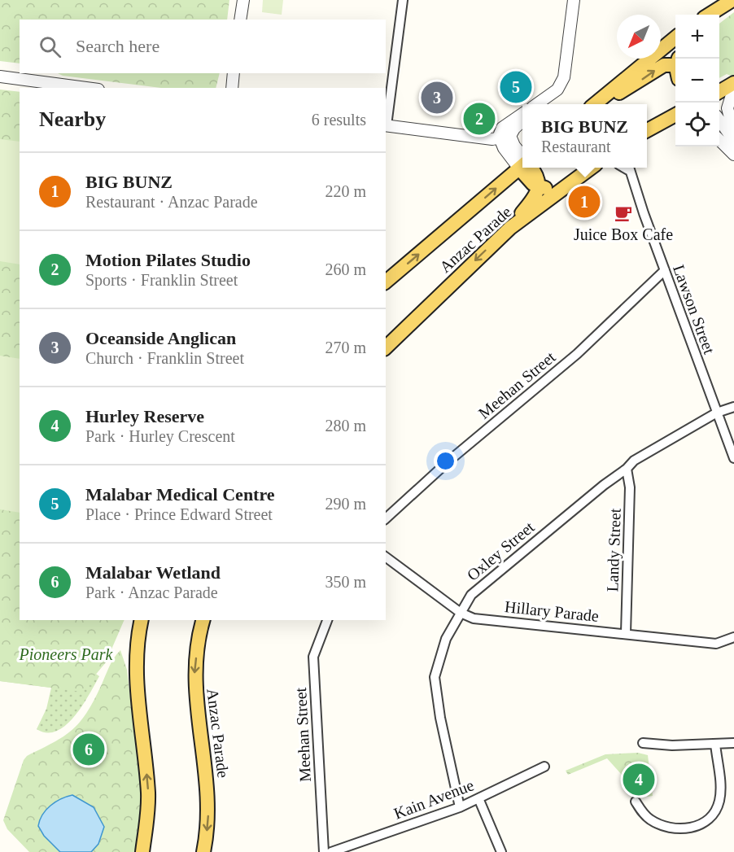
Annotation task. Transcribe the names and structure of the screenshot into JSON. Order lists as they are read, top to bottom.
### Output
{
  "streets": {
    "main road": ["Anzac Parade"],
    "street": [
      "Lawson Street",
      "Meehan Street",
      "Landy Street",
      "Oxley Street",
      "Hillary Parade",
      "Kain Avenue"
    ]
  },
  "crossings": [
    ["Lawson Street", "Meehan Street"],
    ["Lawson Street", "Oxley Street"],
    ["Landy Street", "Oxley Street"],
    ["Landy Street", "Hillary Parade"],
    ["Oxley Street", "Hillary Parade"],
    ["Oxley Street", "Kain Avenue"]
  ],
  "parks": ["Pioneers Park"],
  "places": {
    "cafe": ["Juice Box Cafe"]
  },
  "north": "bottom left",
  "page": {
    "map_buttons": ["+", "−"],
    "search": "Search here",
    "pins": [
      "5",
      "3",
      "2",
      "1",
      "6",
      "4"
    ],
    "heading": ["Nearby", "6 results"],
    "popup": ["BIG BUNZ", "Restaurant"],
    "list": [
      {
        "mark": "1",
        "name": "BIG BUNZ",
        "note": "Restaurant · Anzac Parade",
        "value": "220 m"
      },
      {
        "mark": "2",
        "name": "Motion Pilates Studio",
        "note": "Sports · Franklin Street",
        "value": "260 m"
      },
      {
        "mark": "3",
        "name": "Oceanside Anglican",
        "note": "Church · Franklin Street",
        "value": "270 m"
      },
      {
        "mark": "4",
        "name": "Hurley Reserve",
        "note": "Park · Hurley Crescent",
        "value": "280 m"
      },
      {
        "mark": "5",
        "name": "Malabar Medical Centre",
        "note": "Place · Prince Edward Street",
        "value": "290 m"
      },
      {
        "mark": "6",
        "name": "Malabar Wetland",
        "note": "Park · Anzac Parade",
        "value": "350 m"
      }
    ]
  }
}
